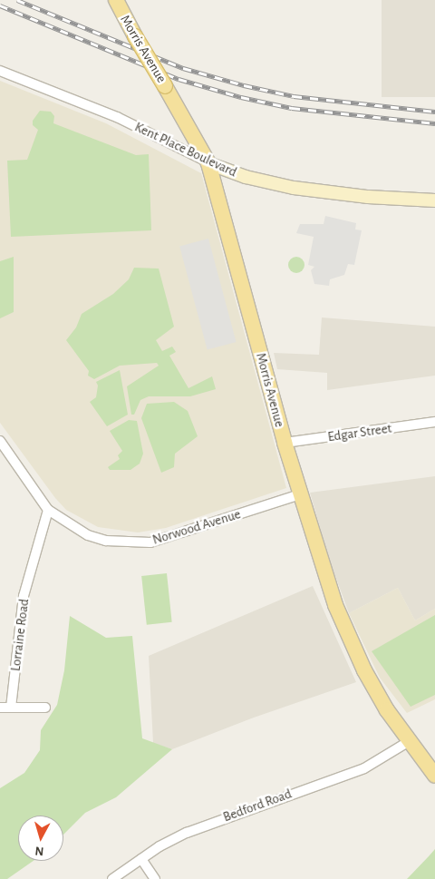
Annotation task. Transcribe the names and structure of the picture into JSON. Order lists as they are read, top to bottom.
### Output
{
  "streets": {
    "main road": ["Morris Avenue"],
    "street": [
      "Kent Place Boulevard",
      "Edgar Street",
      "Norwood Avenue",
      "Lorraine Road",
      "Bedford Road"
    ]
  },
  "crossings": [
    ["Morris Avenue", "Kent Place Boulevard"],
    ["Morris Avenue", "Edgar Street"],
    ["Morris Avenue", "Norwood Avenue"],
    ["Morris Avenue", "Bedford Road"],
    ["Norwood Avenue", "Lorraine Road"]
  ],
  "north": "bottom"
}
